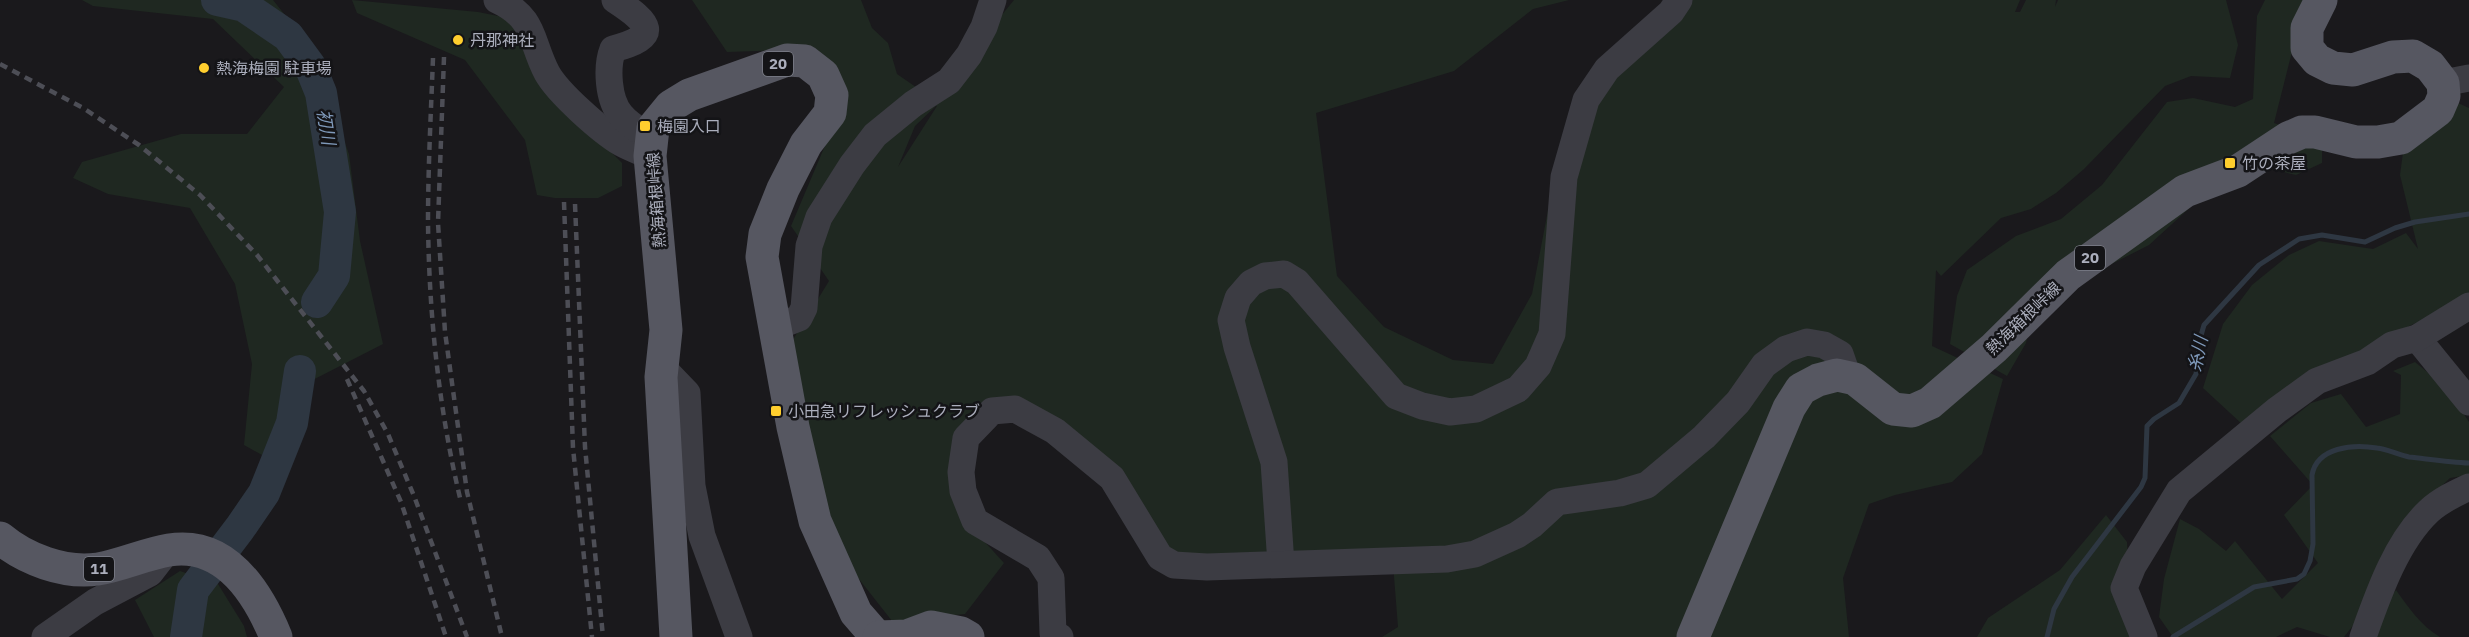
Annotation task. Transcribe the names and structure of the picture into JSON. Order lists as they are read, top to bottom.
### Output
{
  "streets": {
    "main road": ["20", "熱海箱根峠線", "11"]
  },
  "water": ["初川", "糸川"],
  "places": {
    "other": ["丹那神社", "熱海梅園 駐車場"],
    "transit": ["梅園入口", "竹の茶屋", "小田急リフレッシュクラブ"]
  }
}
